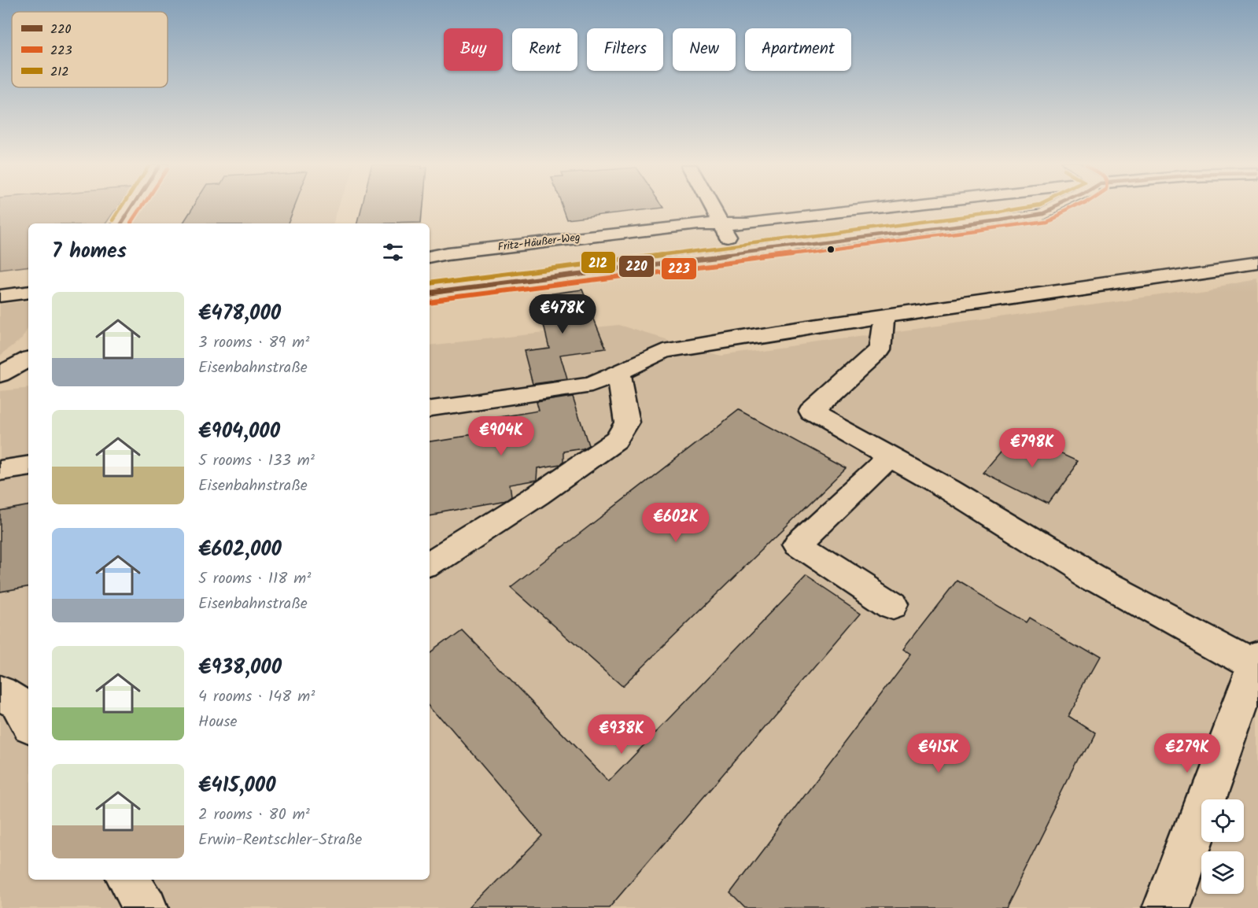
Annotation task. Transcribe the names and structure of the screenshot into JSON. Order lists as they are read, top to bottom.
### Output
{
  "streets": {
    "street": ["Fritz-Häußer-Weg"]
  },
  "lines": ["transit line 220", "transit line 223", "transit line 212"],
  "legend": ["220", "223", "212"],
  "page": {
    "chip": [
      "Buy",
      "Rent",
      "Filters",
      "New",
      "Apartment"
    ],
    "heading": "7 homes",
    "list": [
      {
        "name": "€478,000",
        "note": "3 rooms · 89 m² · Eisenbahnstraße"
      },
      {
        "name": "€904,000",
        "note": "5 rooms · 133 m² · Eisenbahnstraße"
      },
      {
        "name": "€602,000",
        "note": "5 rooms · 118 m² · Eisenbahnstraße"
      },
      {
        "name": "€938,000",
        "note": "4 rooms · 148 m² · House"
      },
      {
        "name": "€415,000",
        "note": "2 rooms · 80 m² · Erwin-Rentschler-Straße"
      }
    ],
    "price": [
      "€478K",
      "€904K",
      "€798K",
      "€602K",
      "€938K",
      "€415K",
      "€279K"
    ]
  }
}
